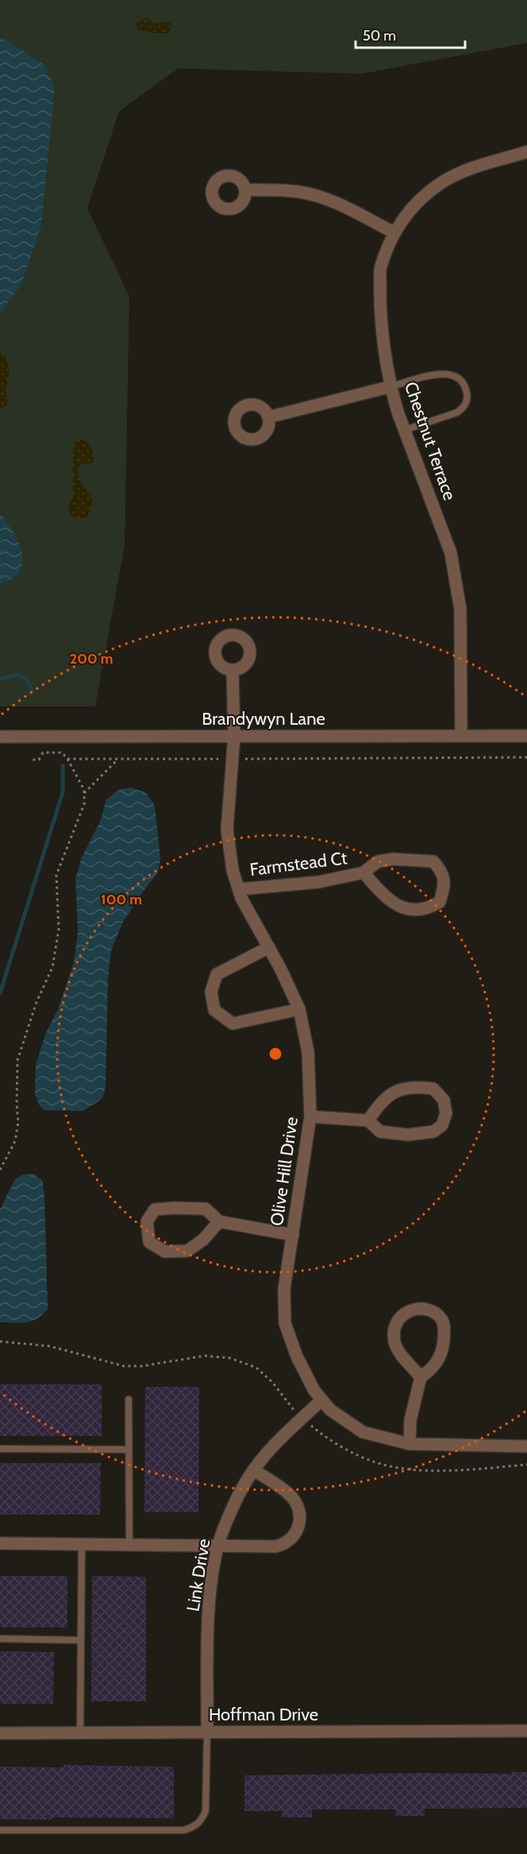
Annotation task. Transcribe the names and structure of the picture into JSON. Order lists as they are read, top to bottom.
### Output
{
  "streets": {
    "street": [
      "Chestnut Terrace",
      "Brandywyn Lane",
      "Farmstead Ct",
      "Olive Hill Drive",
      "Link Drive",
      "Hoffman Drive"
    ]
  },
  "crossings": [
    ["Chestnut Terrace", "Brandywyn Lane"],
    ["Brandywyn Lane", "Olive Hill Drive"],
    ["Farmstead Ct", "Olive Hill Drive"],
    ["Olive Hill Drive", "Link Drive"],
    ["Link Drive", "Hoffman Drive"]
  ],
  "scale_bar": "50 m",
  "rings": ["200 m", "100 m"]
}
